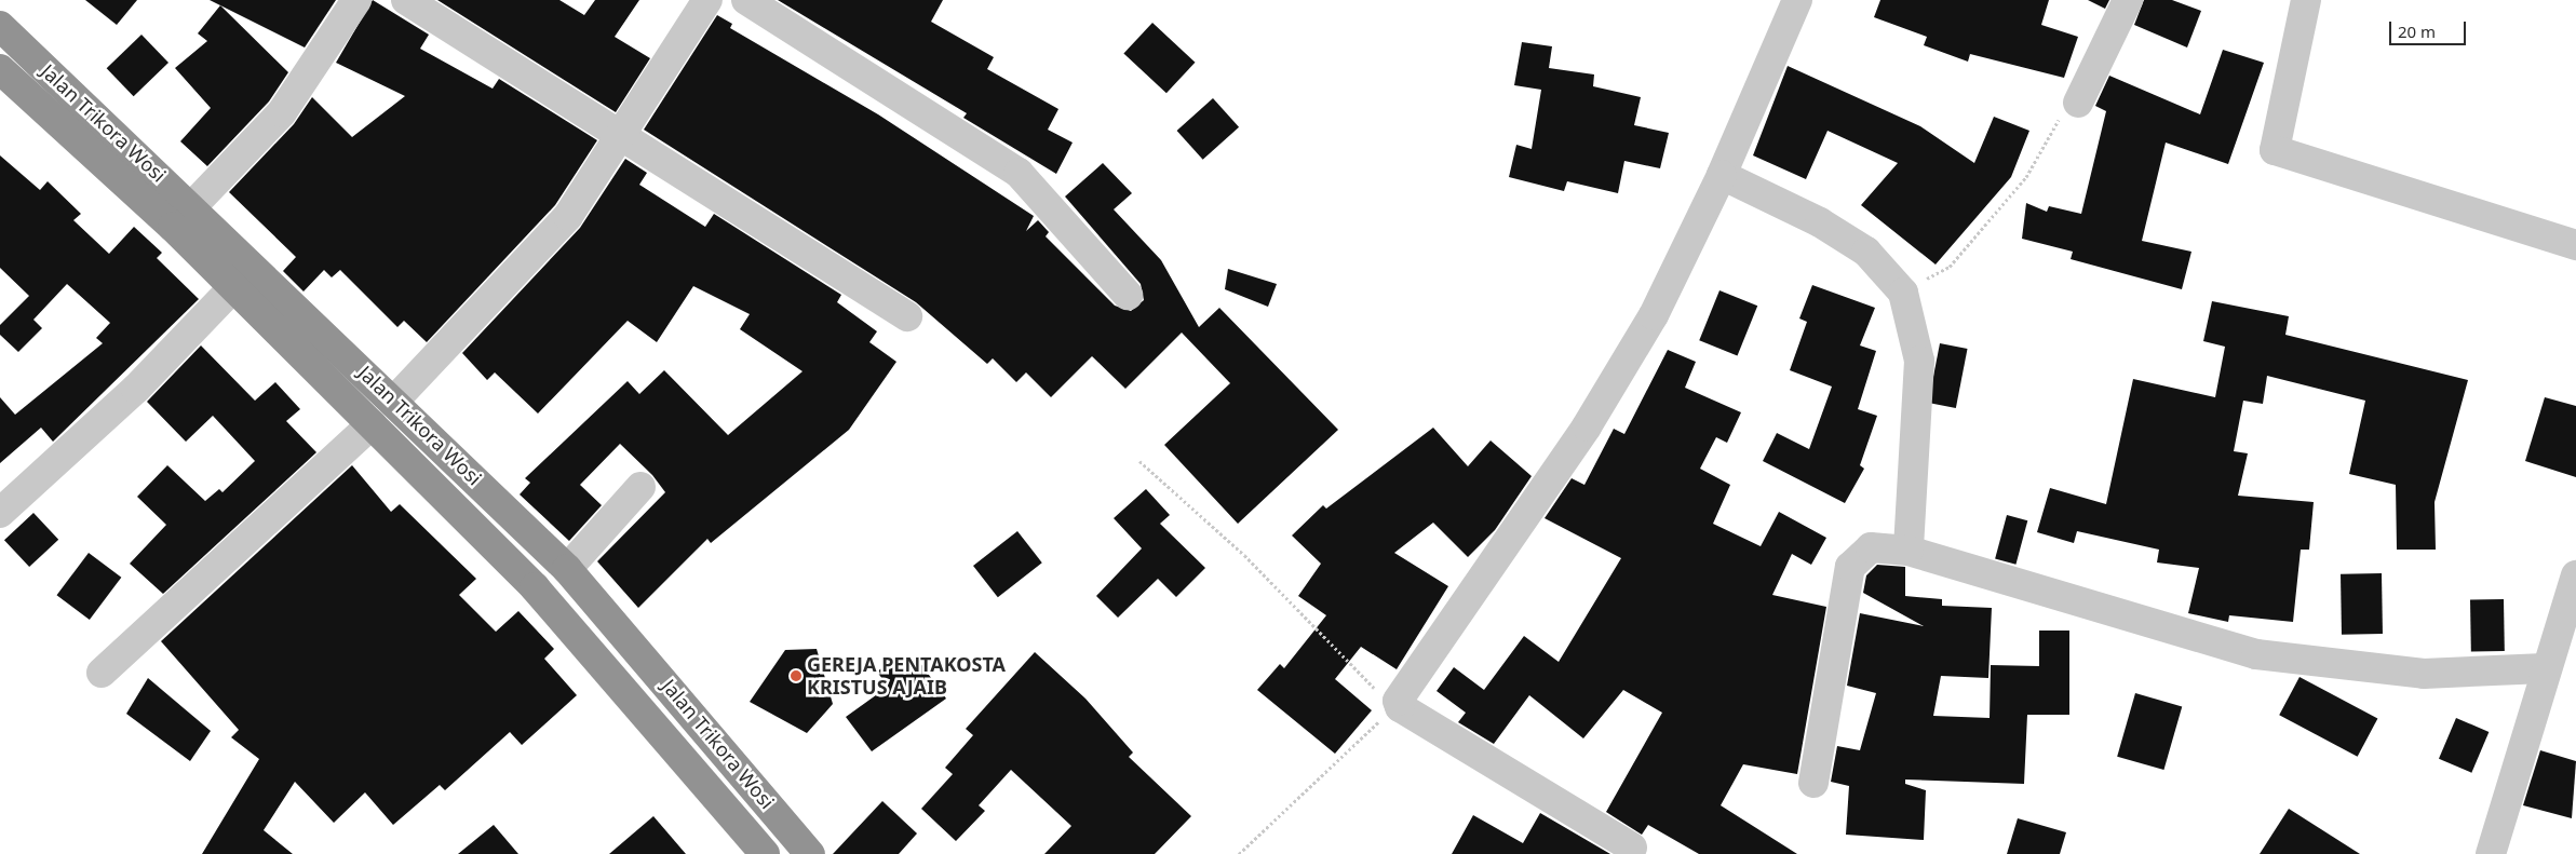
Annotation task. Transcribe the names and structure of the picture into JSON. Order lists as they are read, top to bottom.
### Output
{
  "streets": {
    "highway": ["Jalan Trikora Wosi"]
  },
  "places": ["GEREJA PENTAKOSTA KRISTUS AJAIB"],
  "scale_bar": "20 m"
}
